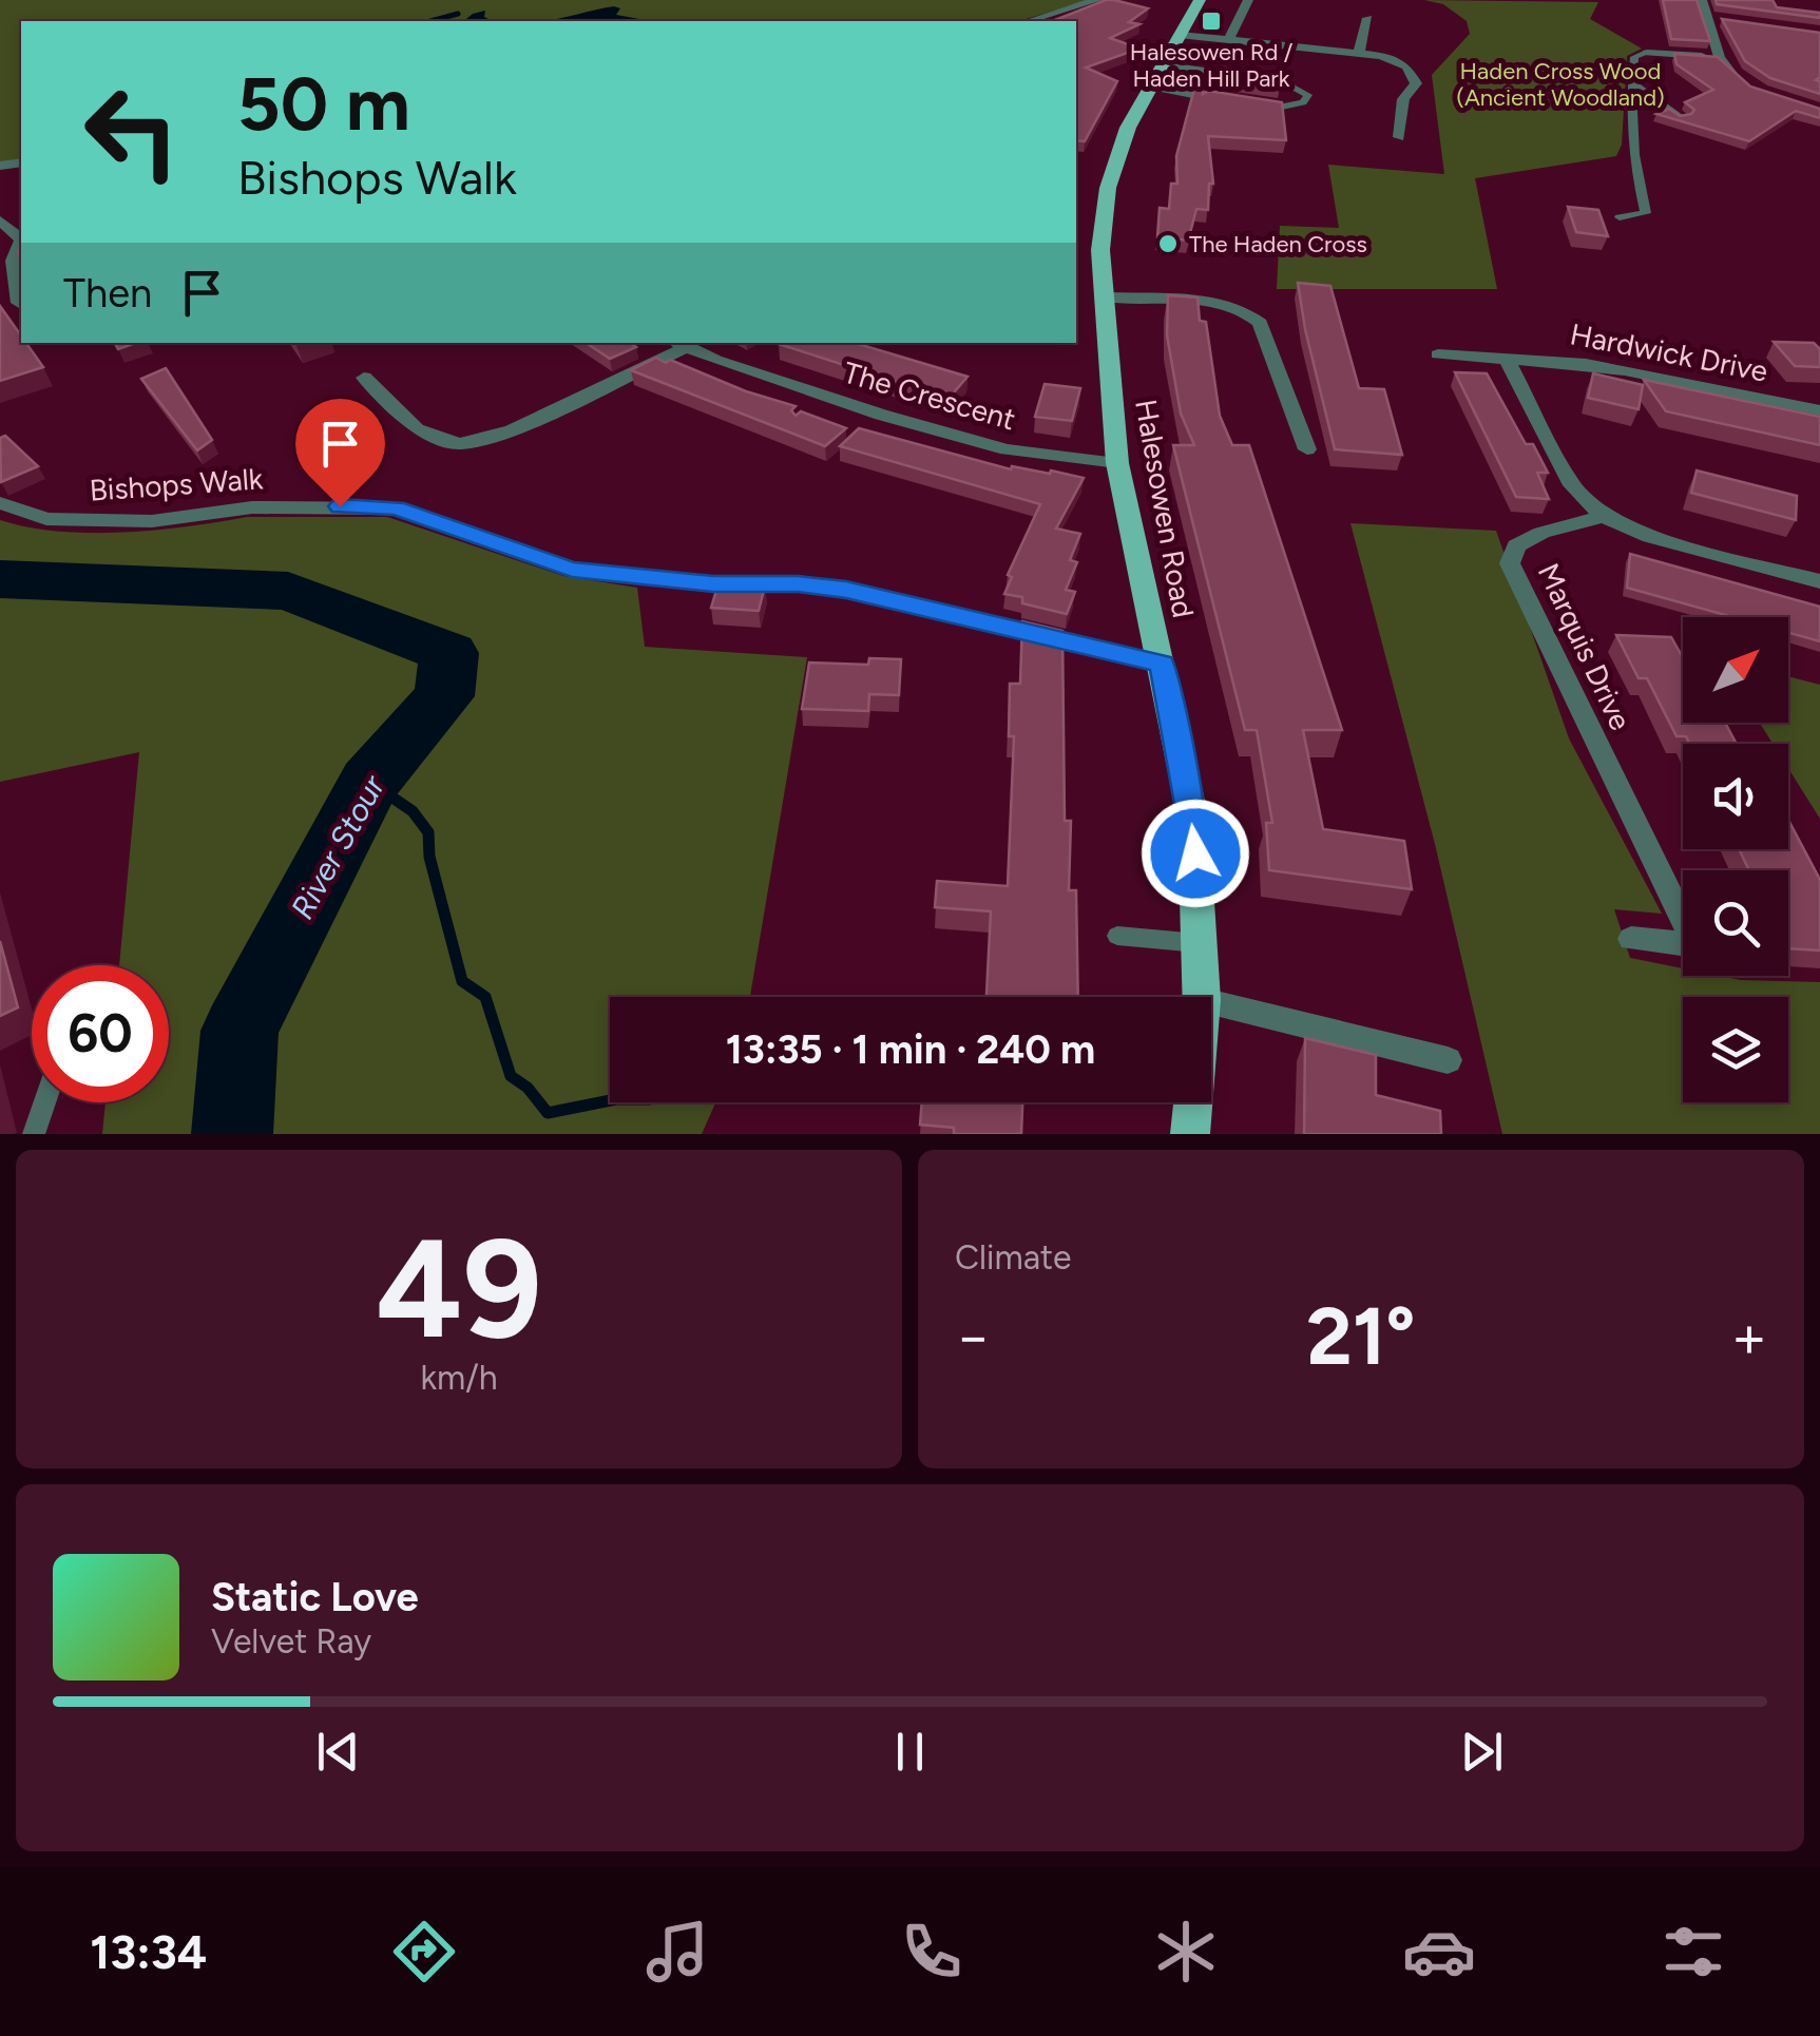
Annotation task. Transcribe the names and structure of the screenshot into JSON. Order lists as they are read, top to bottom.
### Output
{
  "streets": {
    "main road": ["Halesowen Road"],
    "street": [
      "Hardwick Drive",
      "The Crescent",
      "Bishops Walk",
      "Marquis Drive"
    ]
  },
  "crossings": [
    ["The Crescent", "Halesowen Road"],
    ["Bishops Walk", "Halesowen Road"]
  ],
  "water": ["River Stour"],
  "parks": ["Haden Cross Wood (Ancient Woodland)"],
  "places": {
    "transit": ["Halesowen Rd / Haden Hill Park"],
    "other": ["The Haden Cross"]
  },
  "north": "top right",
  "page": {
    "turn": ["50 m", "Bishops Walk"],
    "then": "Then",
    "limit": "60",
    "trip": "13:35 · 1 min · 240 m",
    "tile": [
      ["49", "km/h"],
      "Climate"
    ],
    "heat": ["−", "21°", "+"],
    "song": ["Static Love", "Velvet Ray"],
    "tabs": "13:34"
  }
}
